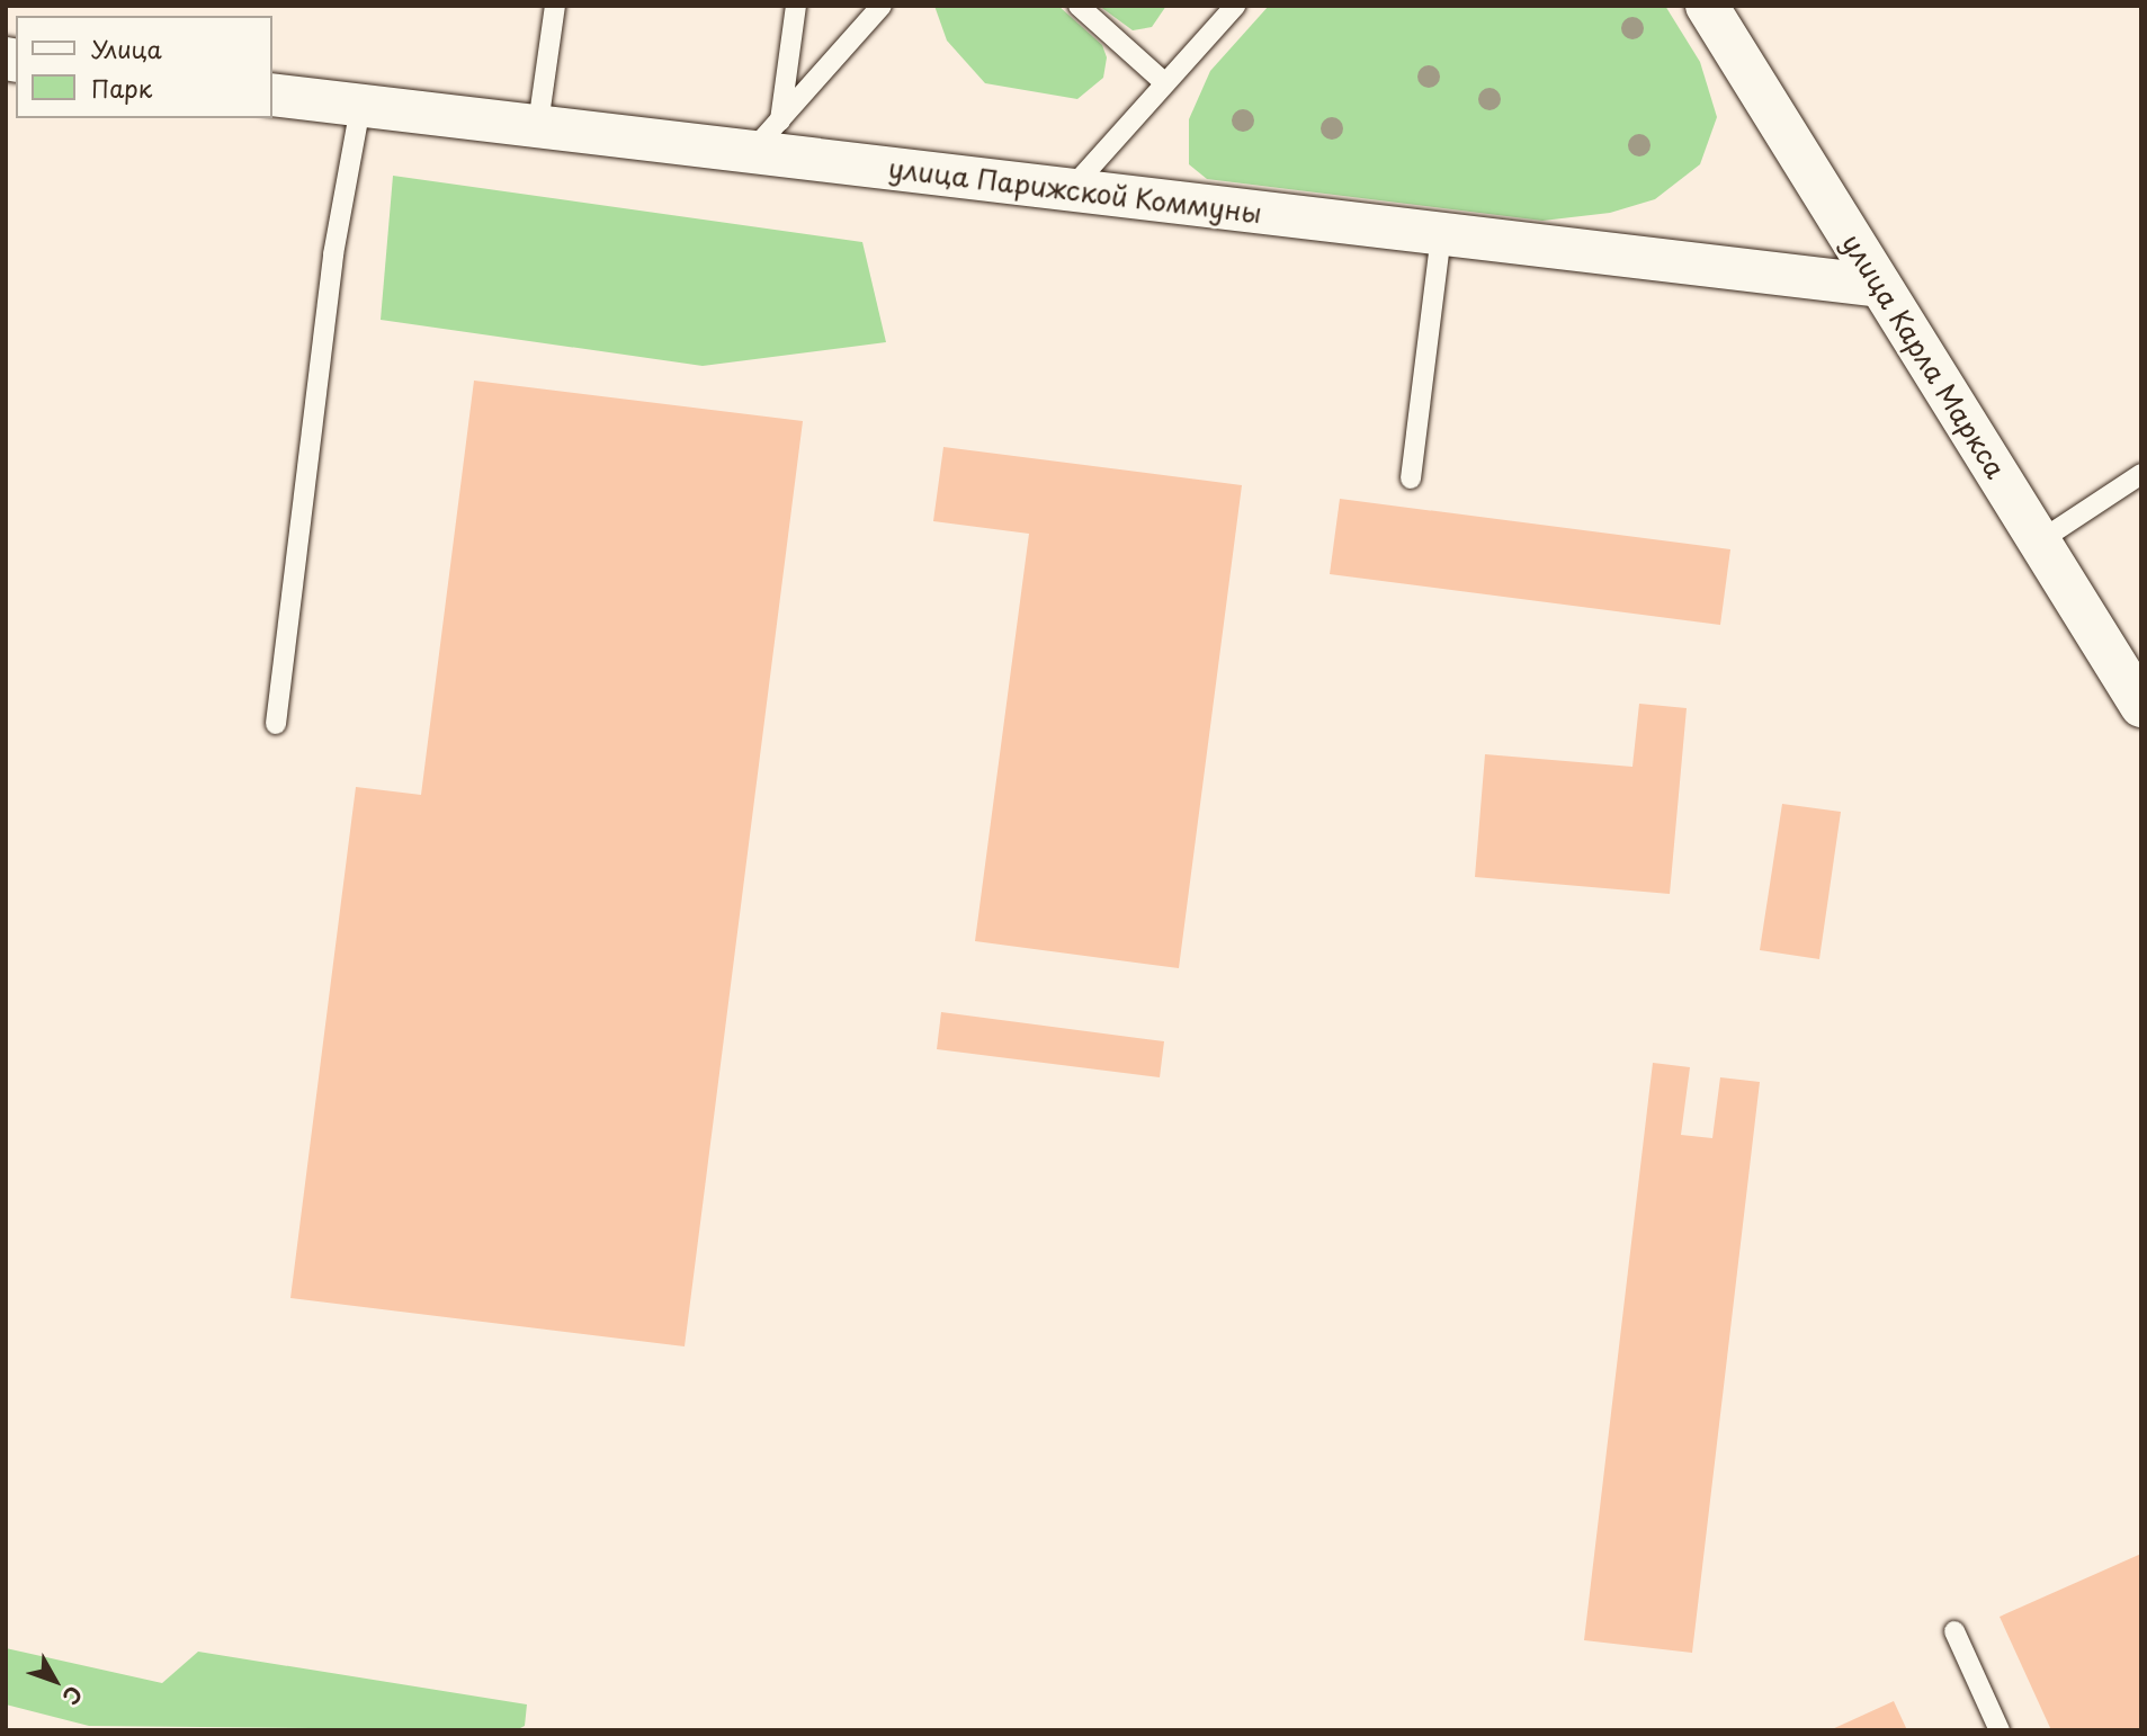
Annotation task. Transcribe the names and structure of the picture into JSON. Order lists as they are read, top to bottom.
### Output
{
  "streets": {
    "main road": ["улица Парижской Коммуны", "улица Карла Маркса"]
  },
  "crossings": [
    ["улица Парижской Коммуны", "улица Карла Маркса"]
  ],
  "legend": ["Улица", "Парк"],
  "north": "bottom right"
}
